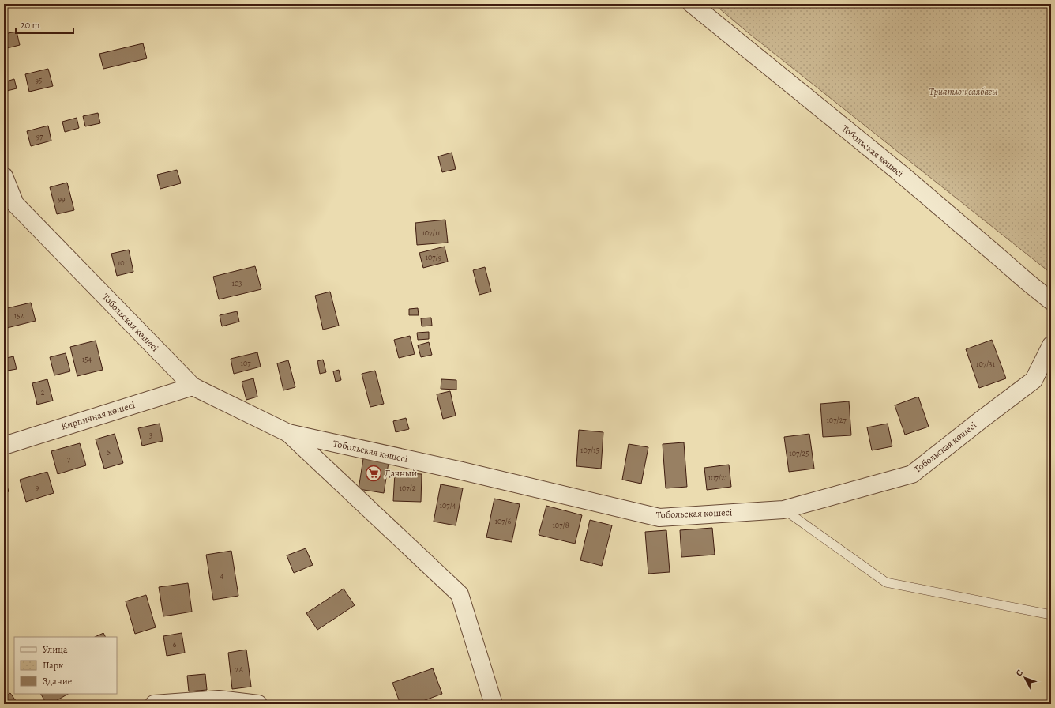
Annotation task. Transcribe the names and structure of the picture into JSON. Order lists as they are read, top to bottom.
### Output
{
  "streets": {
    "street": ["Тобольская көшесі", "Кирпичная көшесі"]
  },
  "crossings": [
    ["Тобольская көшесі", "Кирпичная көшесі"]
  ],
  "parks": ["Триатлон саябағы"],
  "places": {
    "supermarket": ["Дачный"]
  },
  "house_numbers": [
    "95",
    "97",
    "99",
    "107/11",
    "107/9",
    "101",
    "103",
    "152",
    "154",
    "107",
    "107/31",
    "2",
    "107/27",
    "3",
    "107/15",
    "5",
    "107/25",
    "7",
    "107/21",
    "9",
    "107/2",
    "107/4",
    "107/6",
    "107/8",
    "4",
    "6",
    "2А"
  ],
  "legend": ["Улица", "Парк", "Здание"],
  "scale_bar": "20 m",
  "north": "top left"
}
